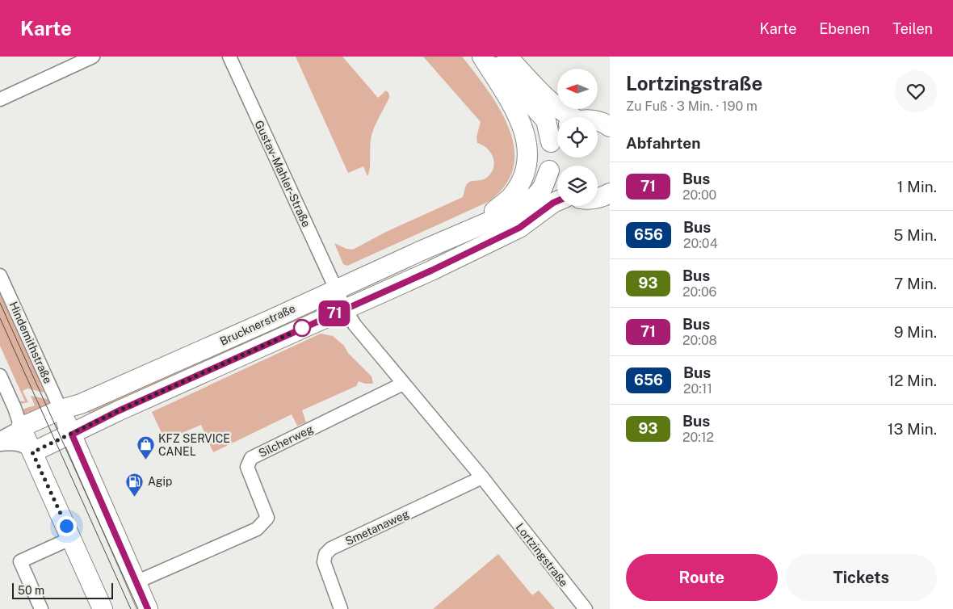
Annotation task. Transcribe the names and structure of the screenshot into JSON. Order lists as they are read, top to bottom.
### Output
{
  "streets": {
    "street": [
      "Gustav-Mahler-Straße",
      "Brucknerstraße",
      "Hindemithstraße",
      "Silcherweg",
      "Smetanaweg",
      "Lortzingstraße"
    ]
  },
  "crossings": [
    ["Gustav-Mahler-Straße", "Brucknerstraße"],
    ["Gustav-Mahler-Straße", "Lortzingstraße"],
    ["Brucknerstraße", "Hindemithstraße"],
    ["Brucknerstraße", "Lortzingstraße"],
    ["Hindemithstraße", "Silcherweg"],
    ["Silcherweg", "Lortzingstraße"],
    ["Smetanaweg", "Lortzingstraße"]
  ],
  "places": {
    "shop": ["KFZ SERVICE CANEL"],
    "fuel station": ["Agip"]
  },
  "lines": ["bus line 71"],
  "scale_bar": "50 m",
  "north": "left",
  "page": {
    "header": "Karte",
    "nav": ["Karte", "Ebenen", "Teilen"],
    "on_map": "71",
    "heading": [
      ["Lortzingstraße", "Zu Fuß · 3 Min. · 190 m"],
      "Abfahrten"
    ],
    "list": [
      {
        "mark": "71",
        "name": "Bus",
        "note": "20:00",
        "value": "1 Min."
      },
      {
        "mark": "656",
        "name": "Bus",
        "note": "20:04",
        "value": "5 Min."
      },
      {
        "mark": "93",
        "name": "Bus",
        "note": "20:06",
        "value": "7 Min."
      },
      {
        "mark": "71",
        "name": "Bus",
        "note": "20:08",
        "value": "9 Min."
      },
      {
        "mark": "656",
        "name": "Bus",
        "note": "20:11",
        "value": "12 Min."
      },
      {
        "mark": "93",
        "name": "Bus",
        "note": "20:12",
        "value": "13 Min."
      }
    ],
    "buttons": ["Route", "Tickets"],
    "scale": "50 m"
  }
}
